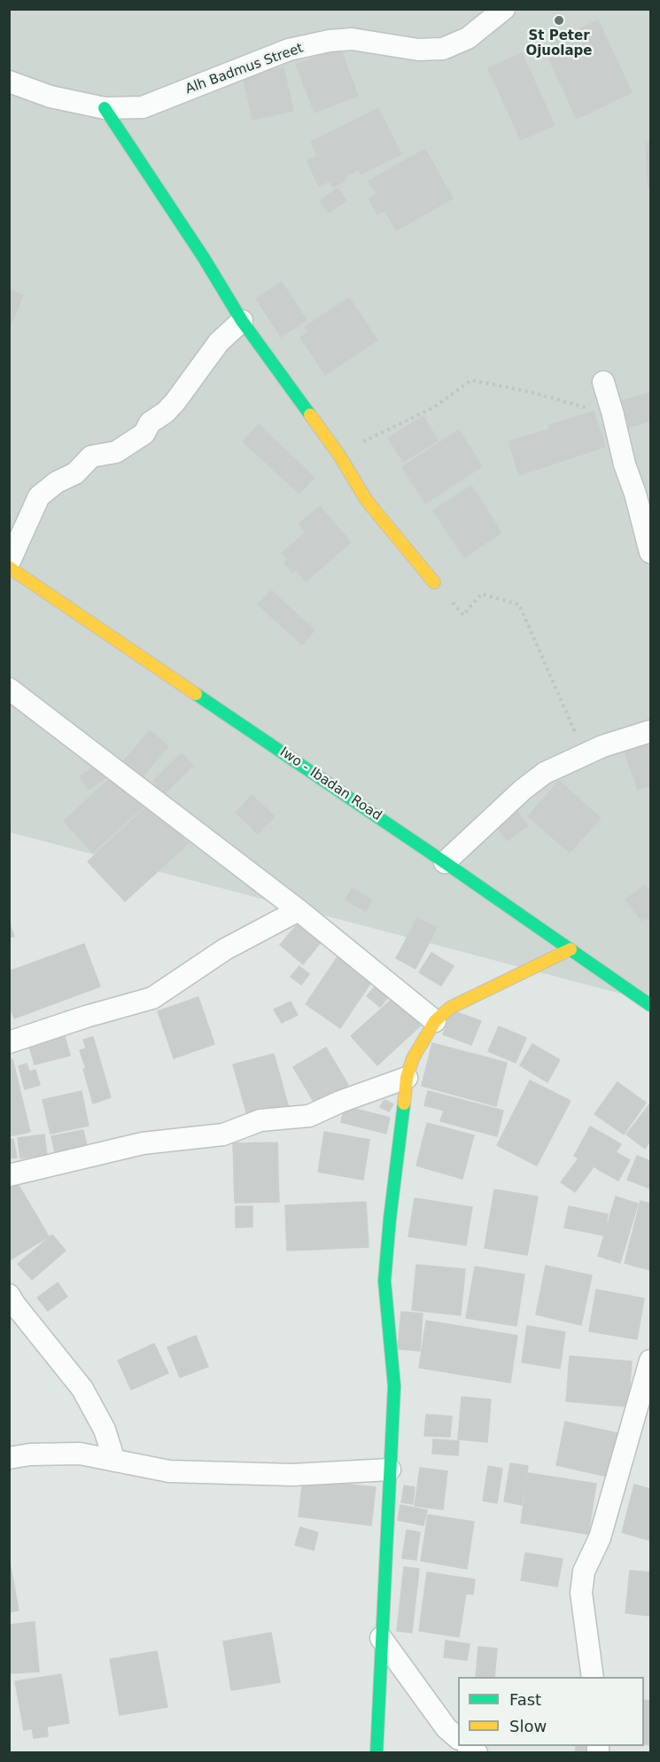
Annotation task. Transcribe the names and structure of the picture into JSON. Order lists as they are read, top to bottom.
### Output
{
  "streets": {
    "street": ["Alh Badmus Street", "Iwo - Ibadan Road"]
  },
  "places": ["St Peter Ojuolape"],
  "legend": ["Fast", "Slow"]
}
